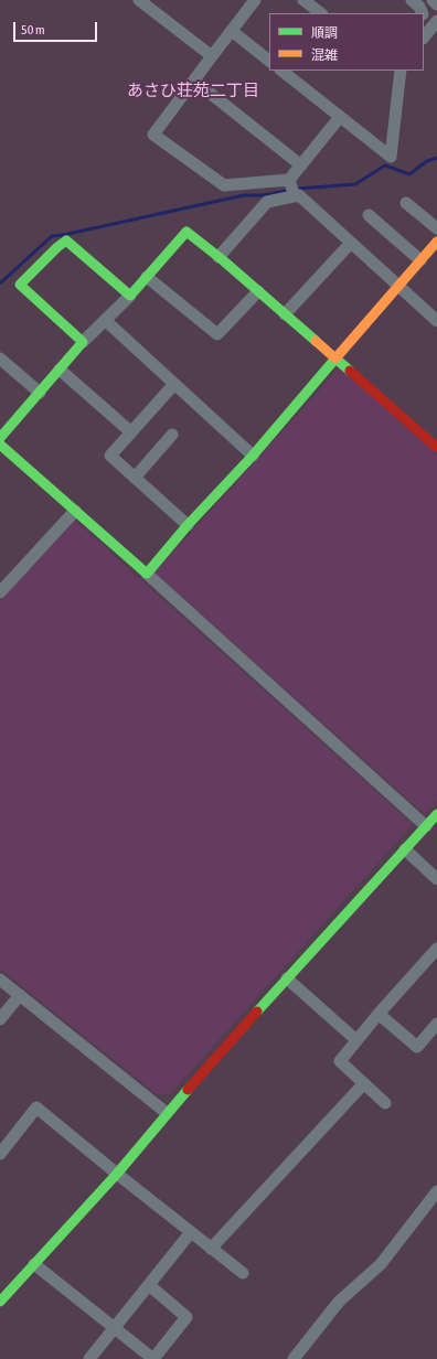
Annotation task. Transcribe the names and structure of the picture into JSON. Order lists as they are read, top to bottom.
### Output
{
  "districts": ["あさひ荘苑二丁目"],
  "legend": ["順調", "混雑"],
  "scale_bar": "50 m"
}
